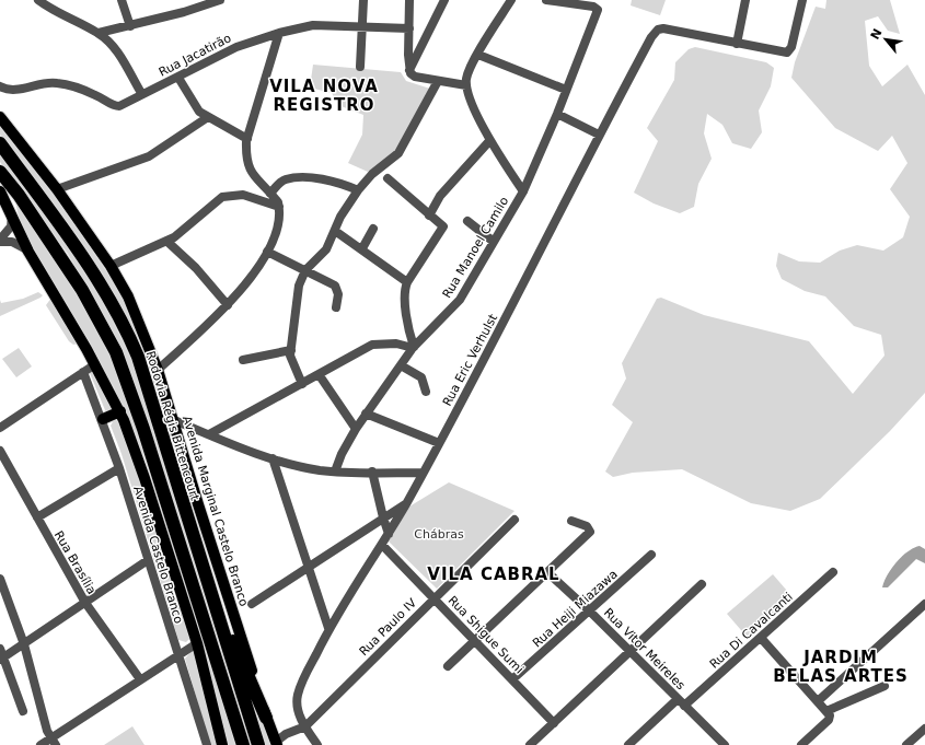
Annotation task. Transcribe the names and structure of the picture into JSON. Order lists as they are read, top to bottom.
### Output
{
  "streets": {
    "highway": ["Rodovia Régis Bittencourt"],
    "main road": ["Avenida Marginal Castelo Branco"],
    "street": [
      "Rua Jacatirão",
      "Rua Manoel Camilo",
      "Rua Eric Verhulst",
      "Avenida Castelo Branco",
      "Rua Brasília",
      "Rua Heiji Miazawa",
      "Rua Paulo IV",
      "Rua Di Cavalcanti",
      "Rua Shigue Sumi",
      "Rua Vitor Meireles"
    ]
  },
  "crossings": [
    ["Rua Eric Verhulst", "Rua Paulo IV"],
    ["Rua Eric Verhulst", "Rua Shigue Sumi"],
    ["Avenida Marginal Castelo Branco", "Rua Paulo IV"],
    ["Rua Heiji Miazawa", "Rua Shigue Sumi"],
    ["Rua Heiji Miazawa", "Rua Vitor Meireles"],
    ["Rua Paulo IV", "Rua Shigue Sumi"],
    ["Rua Di Cavalcanti", "Rua Vitor Meireles"]
  ],
  "districts": ["VILA NOVA REGISTRO", "VILA CABRAL", "JARDIM BELAS ARTES"],
  "parks": ["Chábras"],
  "north": "top left"
}
